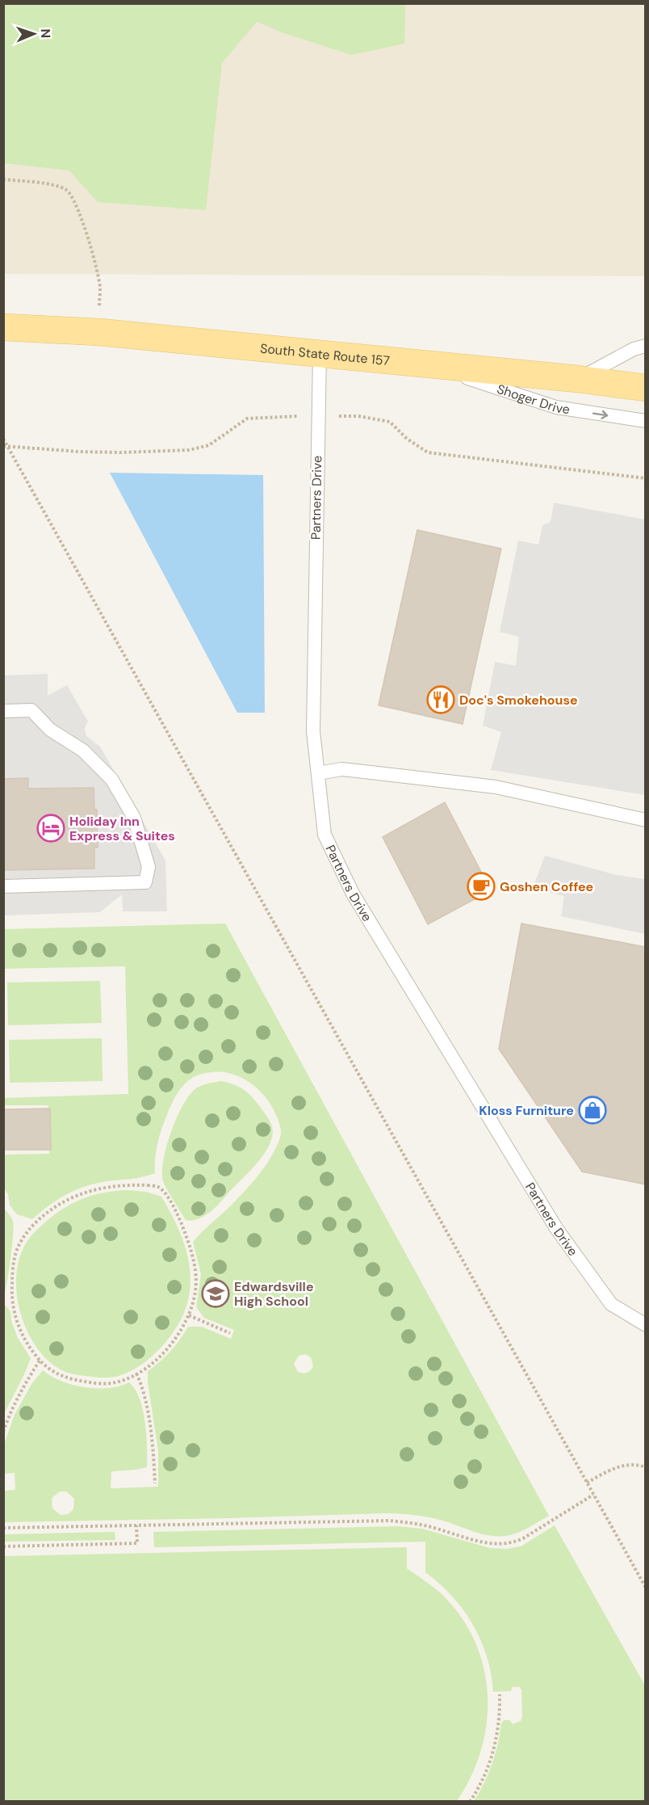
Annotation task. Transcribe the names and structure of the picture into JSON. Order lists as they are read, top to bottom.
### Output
{
  "streets": {
    "main road": ["South State Route 157"],
    "lane": ["Shoger Drive", "Partners Drive"]
  },
  "crossings": [
    ["South State Route 157", "Shoger Drive"],
    ["South State Route 157", "Partners Drive"]
  ],
  "one_way": ["Shoger Drive"],
  "places": {
    "restaurant": ["Doc's Smokehouse"],
    "hotel": ["Holiday Inn Express & Suites"],
    "cafe": ["Goshen Coffee"],
    "shop": ["Kloss Furniture"],
    "school or university": ["Edwardsville High School"]
  },
  "north": "right"
}
